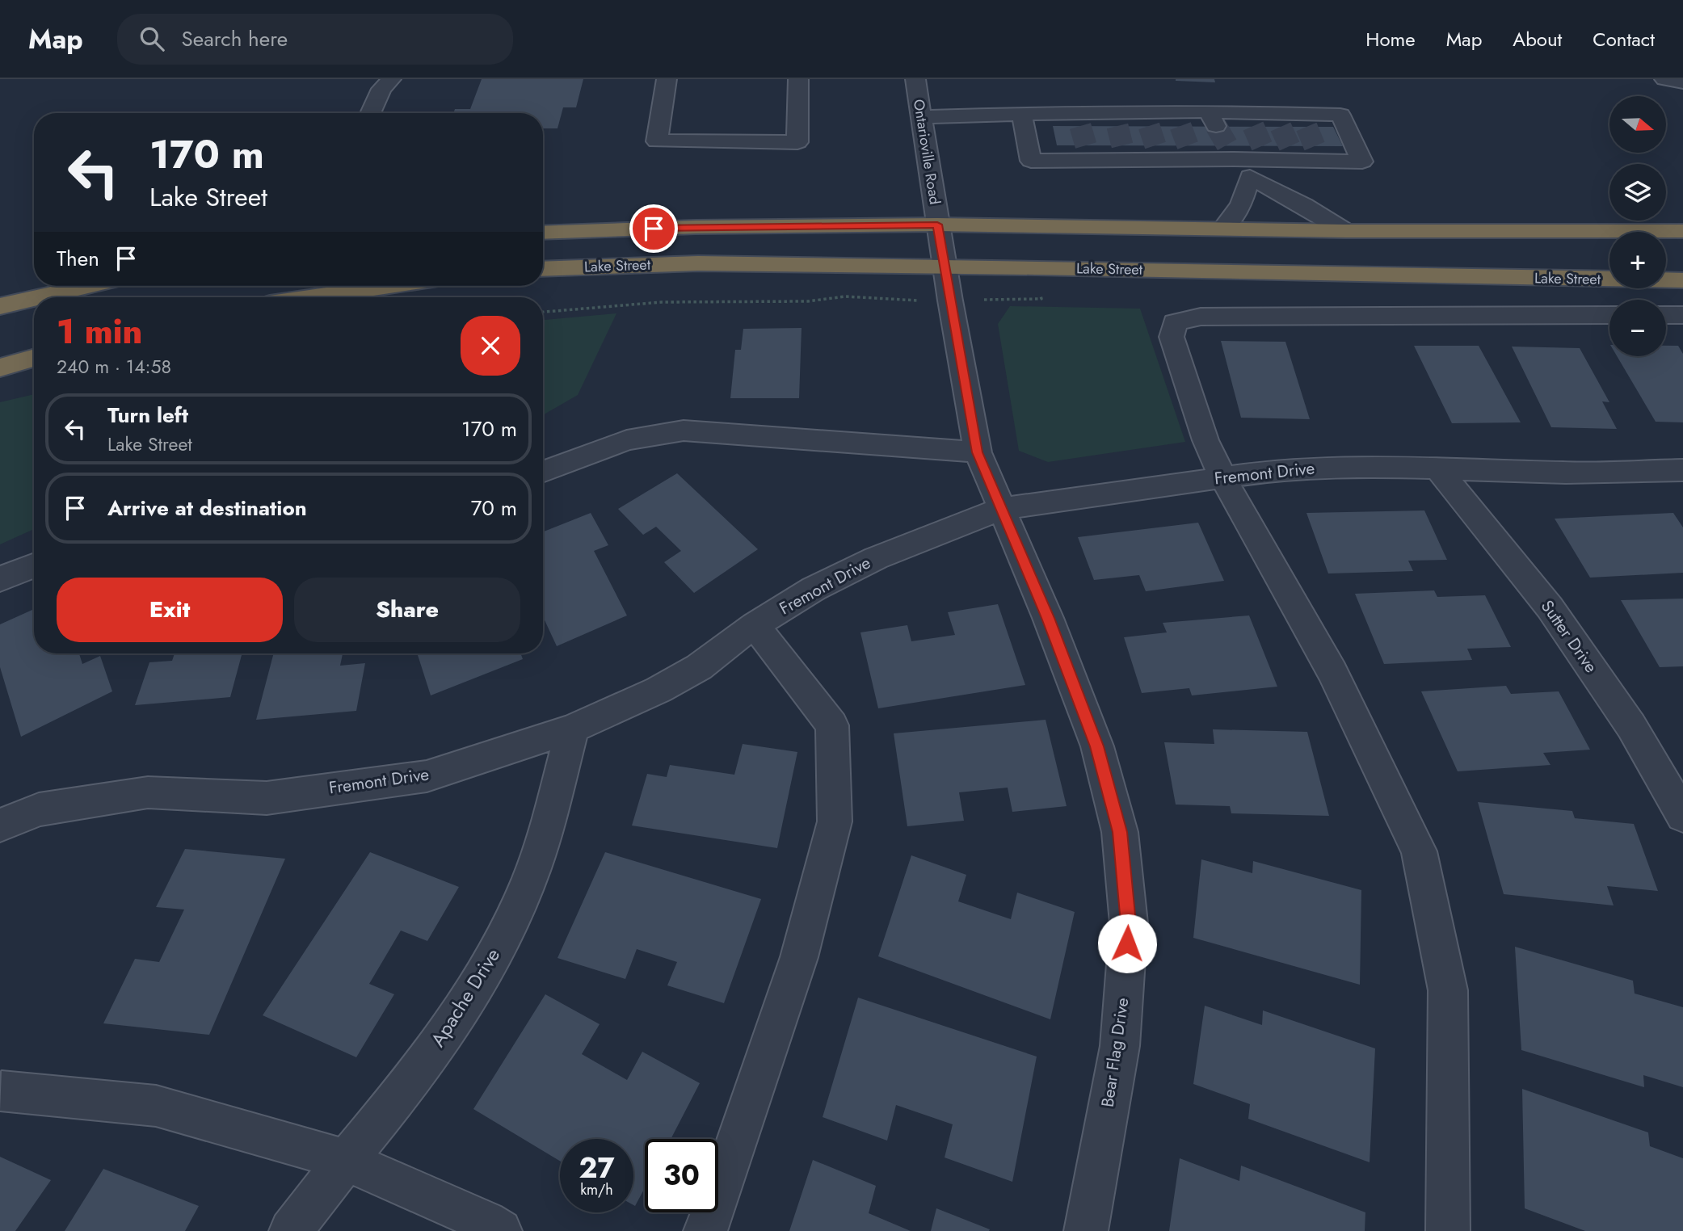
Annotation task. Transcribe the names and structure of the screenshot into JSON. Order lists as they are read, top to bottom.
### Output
{
  "streets": {
    "highway": ["Lake Street"],
    "street": [
      "Ontarioville Road",
      "Fremont Drive",
      "Sutter Drive",
      "Apache Drive",
      "Bear Flag Drive"
    ]
  },
  "crossings": [
    ["Ontarioville Road", "Bear Flag Drive"],
    ["Lake Street", "Bear Flag Drive"],
    ["Fremont Drive", "Sutter Drive"],
    ["Fremont Drive", "Apache Drive"],
    ["Fremont Drive", "Bear Flag Drive"]
  ],
  "north": "right",
  "page": {
    "header": "Map",
    "search": "Search here",
    "nav": [
      "Home",
      "Map",
      "About",
      "Contact"
    ],
    "map_buttons": ["+", "−"],
    "turn": ["170 m", "Lake Street"],
    "then": "Then",
    "heading": ["1 min", "240 m · 14:58"],
    "list": [
      {
        "name": "Turn left",
        "note": "Lake Street",
        "value": "170 m"
      },
      {
        "name": "Arrive at destination",
        "value": "70 m"
      }
    ],
    "buttons": ["Exit", "Share"],
    "speed": "27 km/h",
    "limit": "30"
  }
}
